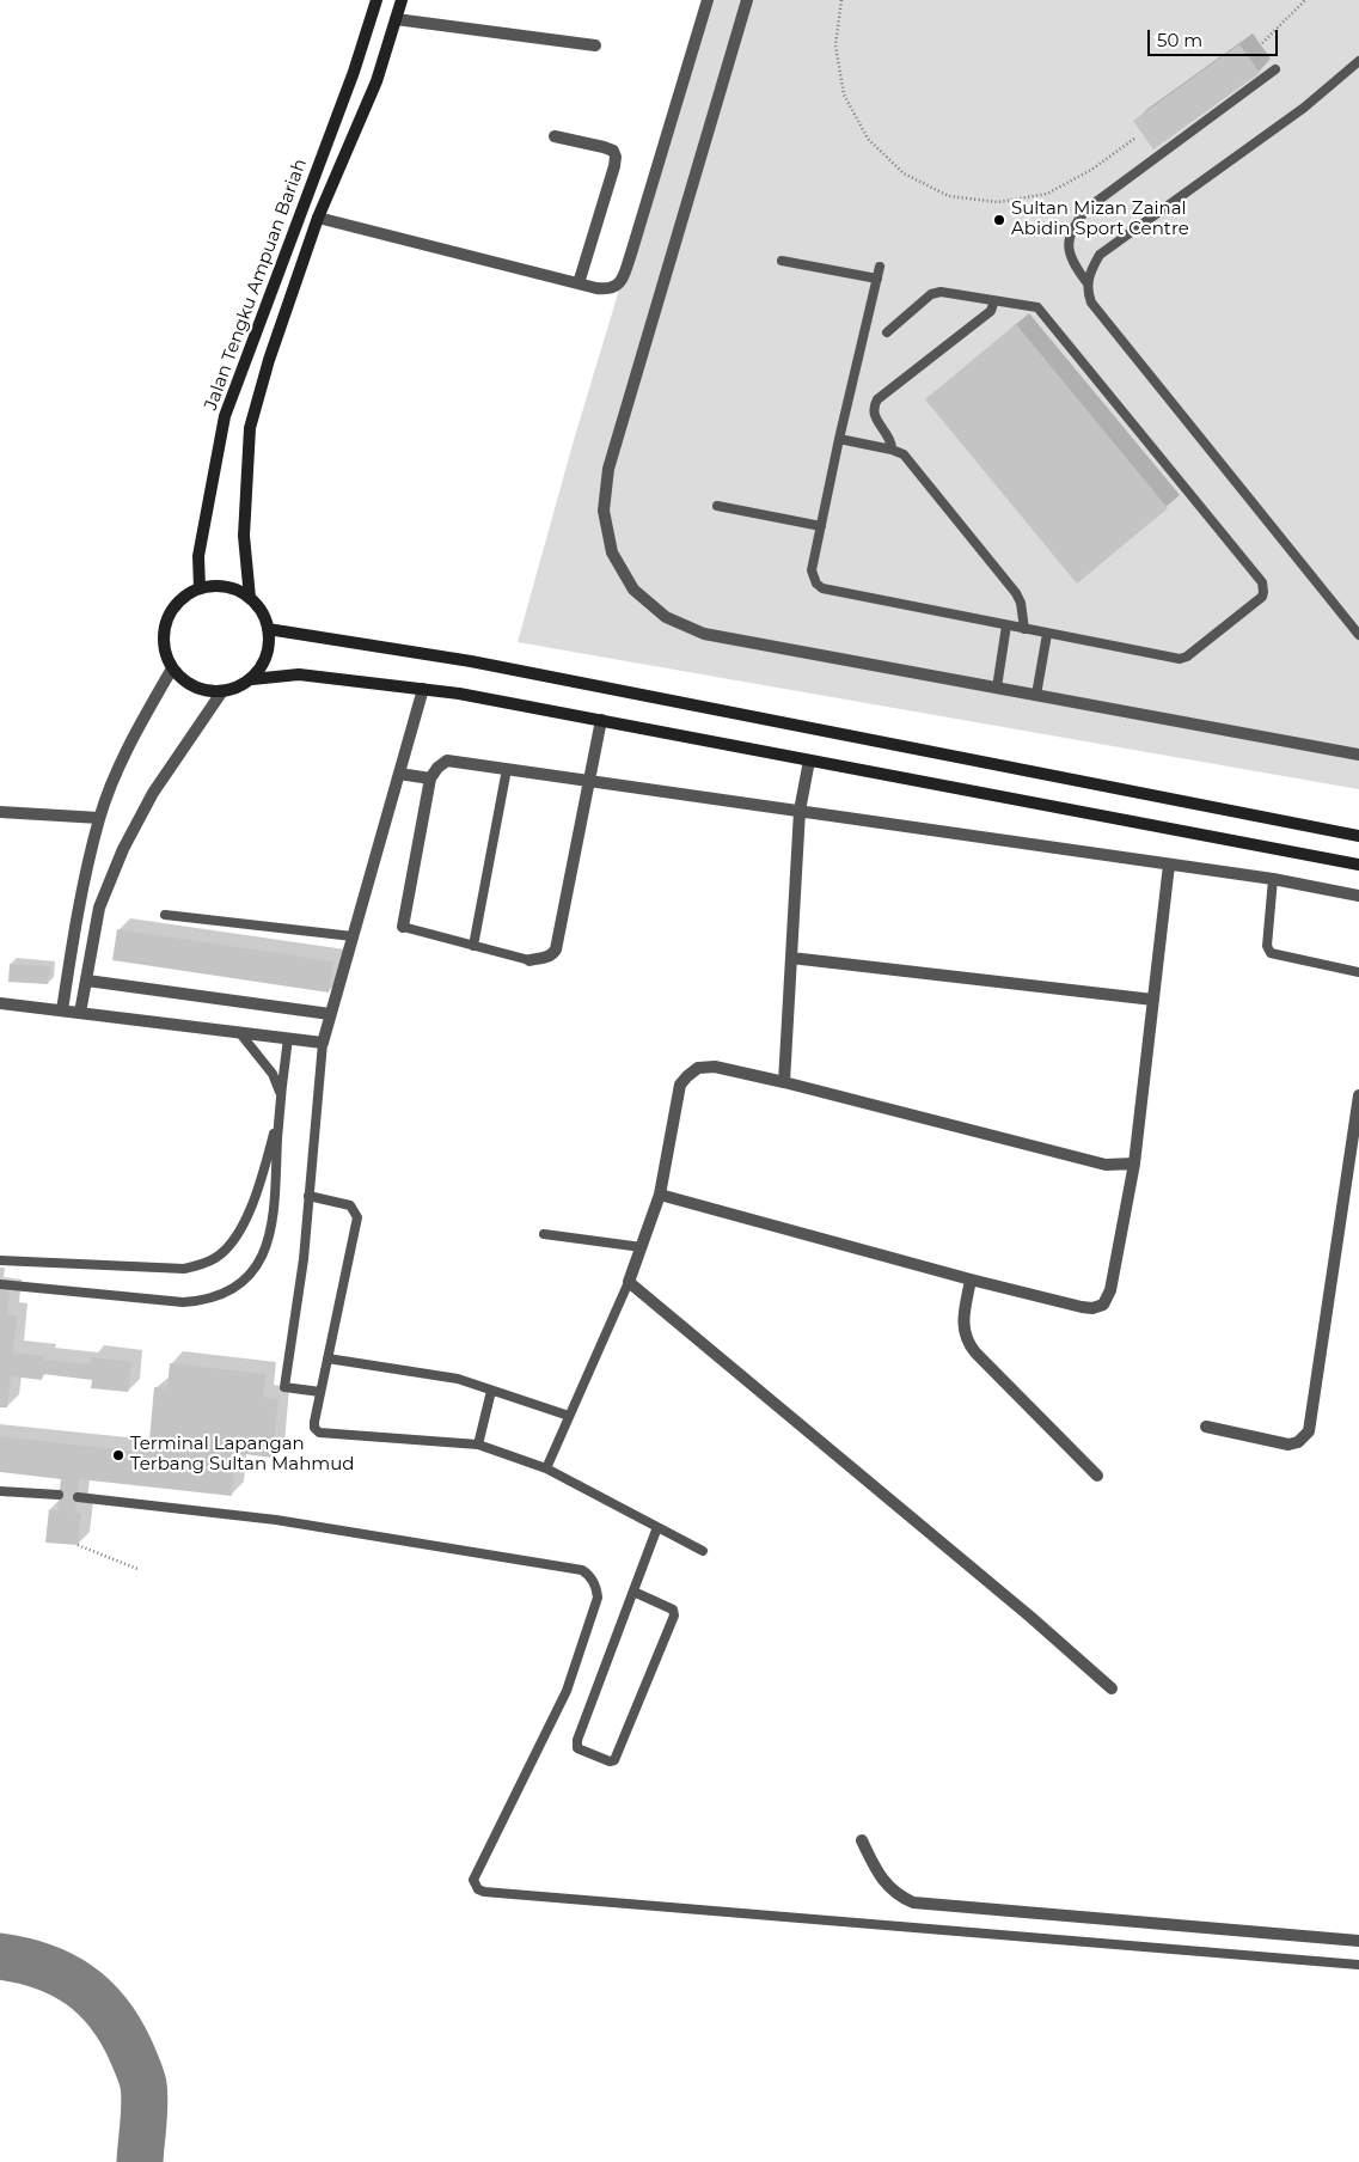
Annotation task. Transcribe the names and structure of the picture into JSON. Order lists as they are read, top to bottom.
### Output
{
  "streets": {
    "main road": ["Jalan Tengku Ampuan Bariah"]
  },
  "places": ["Sultan Mizan Zainal Abidin Sport Centre", "Terminal Lapangan Terbang Sultan Mahmud"],
  "scale_bar": "50 m"
}
